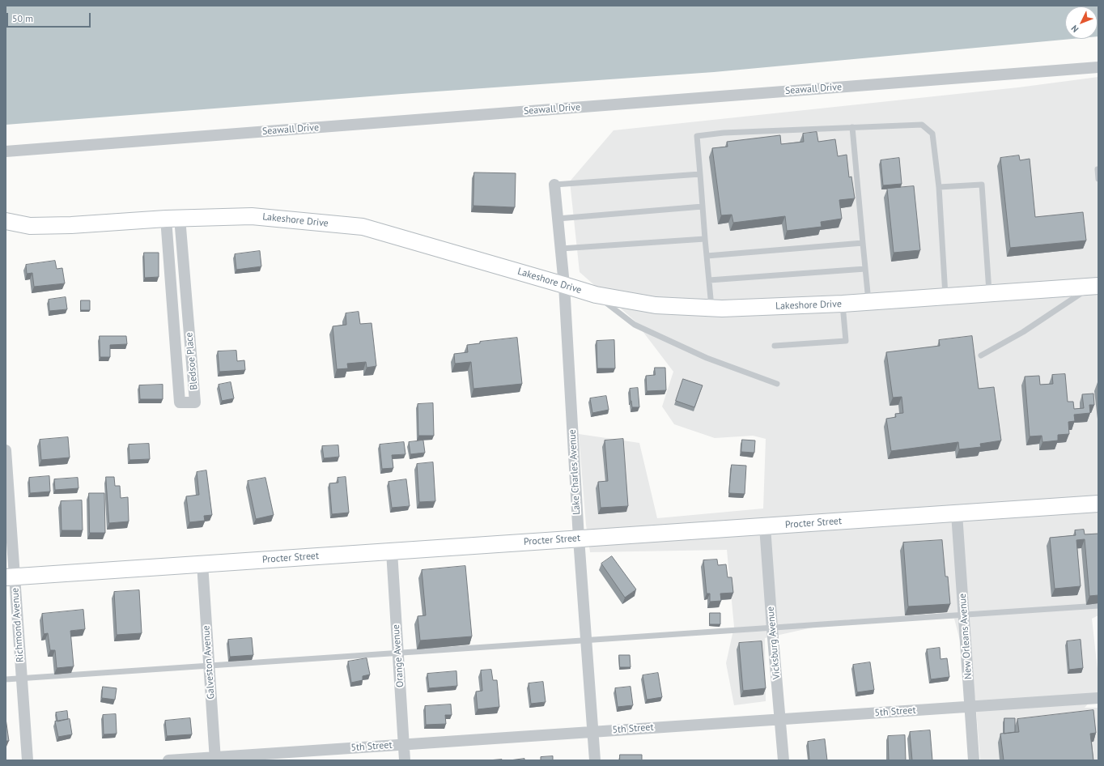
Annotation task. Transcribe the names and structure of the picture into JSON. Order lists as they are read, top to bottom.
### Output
{
  "streets": {
    "street": [
      "Seawall Drive",
      "Lakeshore Drive",
      "Bledsoe Place",
      "Lake Charles Avenue",
      "Procter Street",
      "Richmond Avenue",
      "New Orleans Avenue",
      "Vicksburg Avenue",
      "Orange Avenue",
      "Galveston Avenue",
      "5th Street"
    ]
  },
  "crossings": [
    ["Lakeshore Drive", "Bledsoe Place"],
    ["Lakeshore Drive", "Lake Charles Avenue"],
    ["Lake Charles Avenue", "Procter Street"],
    ["Lake Charles Avenue", "5th Street"],
    ["Procter Street", "Richmond Avenue"],
    ["Procter Street", "New Orleans Avenue"],
    ["Procter Street", "Vicksburg Avenue"],
    ["Procter Street", "Orange Avenue"],
    ["Procter Street", "Galveston Avenue"],
    ["New Orleans Avenue", "5th Street"],
    ["Vicksburg Avenue", "5th Street"],
    ["Orange Avenue", "5th Street"],
    ["Galveston Avenue", "5th Street"]
  ],
  "scale_bar": "50 m",
  "north": "bottom left"
}
